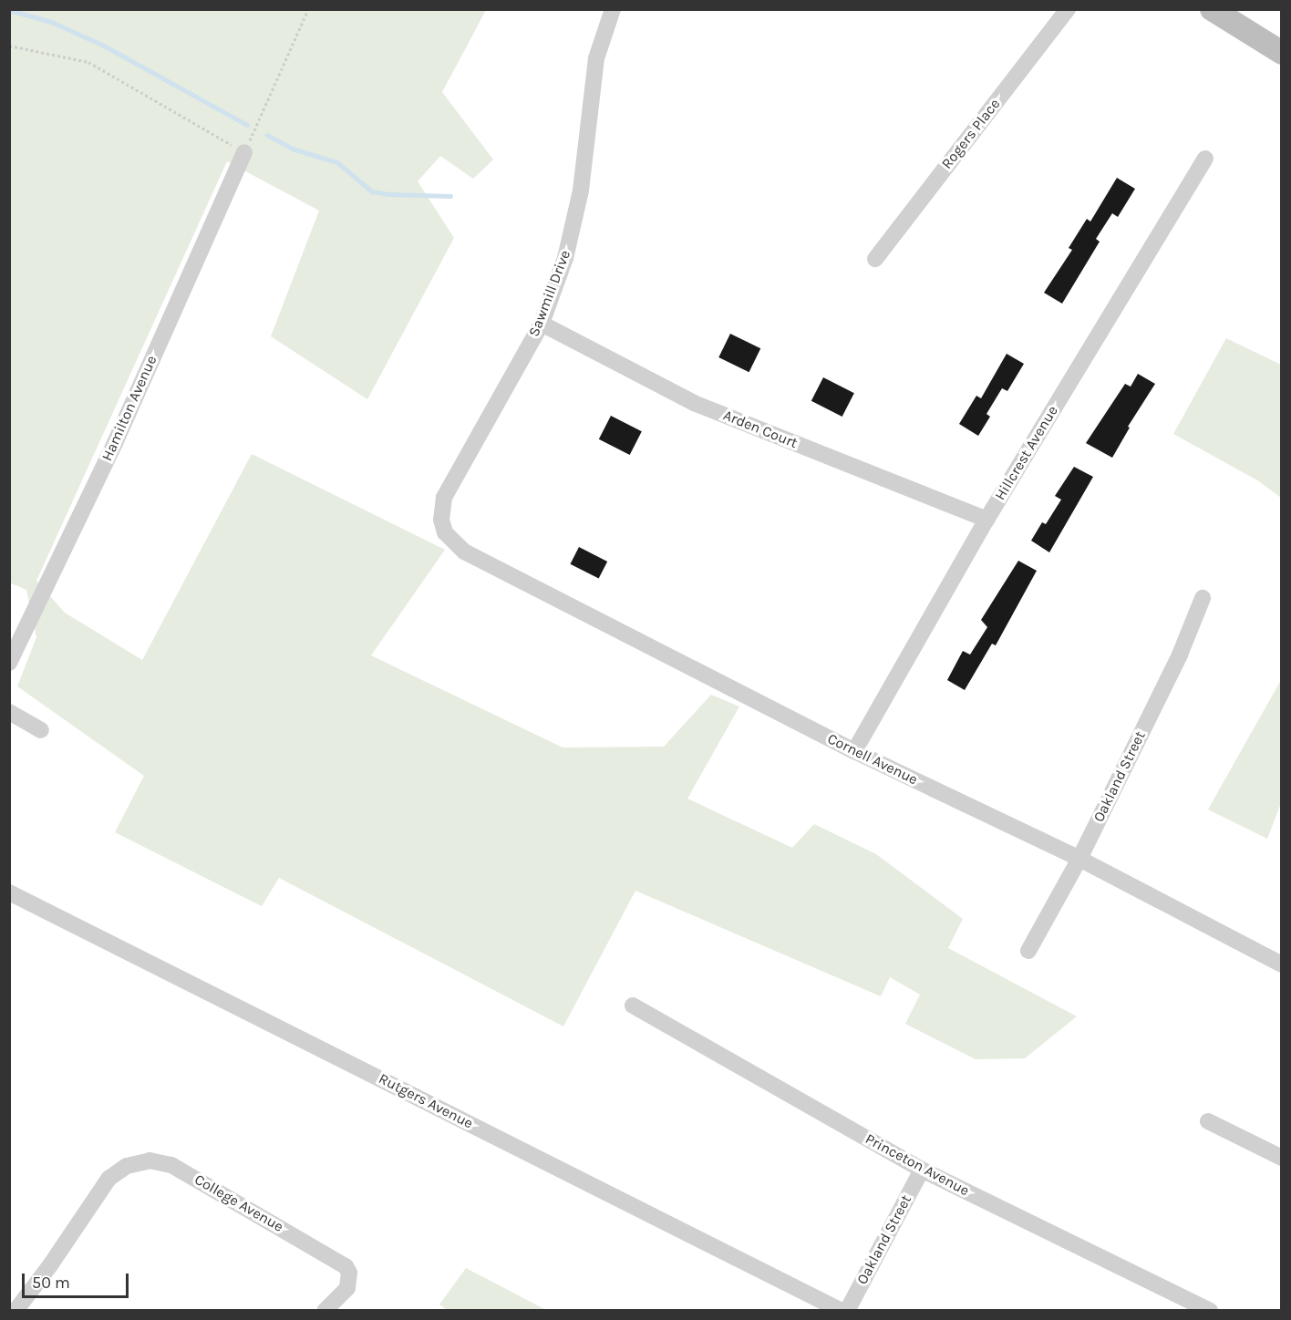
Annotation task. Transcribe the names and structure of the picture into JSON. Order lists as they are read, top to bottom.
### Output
{
  "streets": {
    "street": [
      "Rogers Place",
      "Sawmill Drive",
      "Hamilton Avenue",
      "Arden Court",
      "Hillcrest Avenue",
      "Cornell Avenue",
      "Oakland Street",
      "Rutgers Avenue",
      "Princeton Avenue",
      "College Avenue"
    ]
  },
  "crossings": [
    ["Sawmill Drive", "Arden Court"],
    ["Sawmill Drive", "Cornell Avenue"],
    ["Arden Court", "Hillcrest Avenue"],
    ["Hillcrest Avenue", "Cornell Avenue"],
    ["Cornell Avenue", "Oakland Street"],
    ["Oakland Street", "Princeton Avenue"]
  ],
  "scale_bar": "50 m"
}
